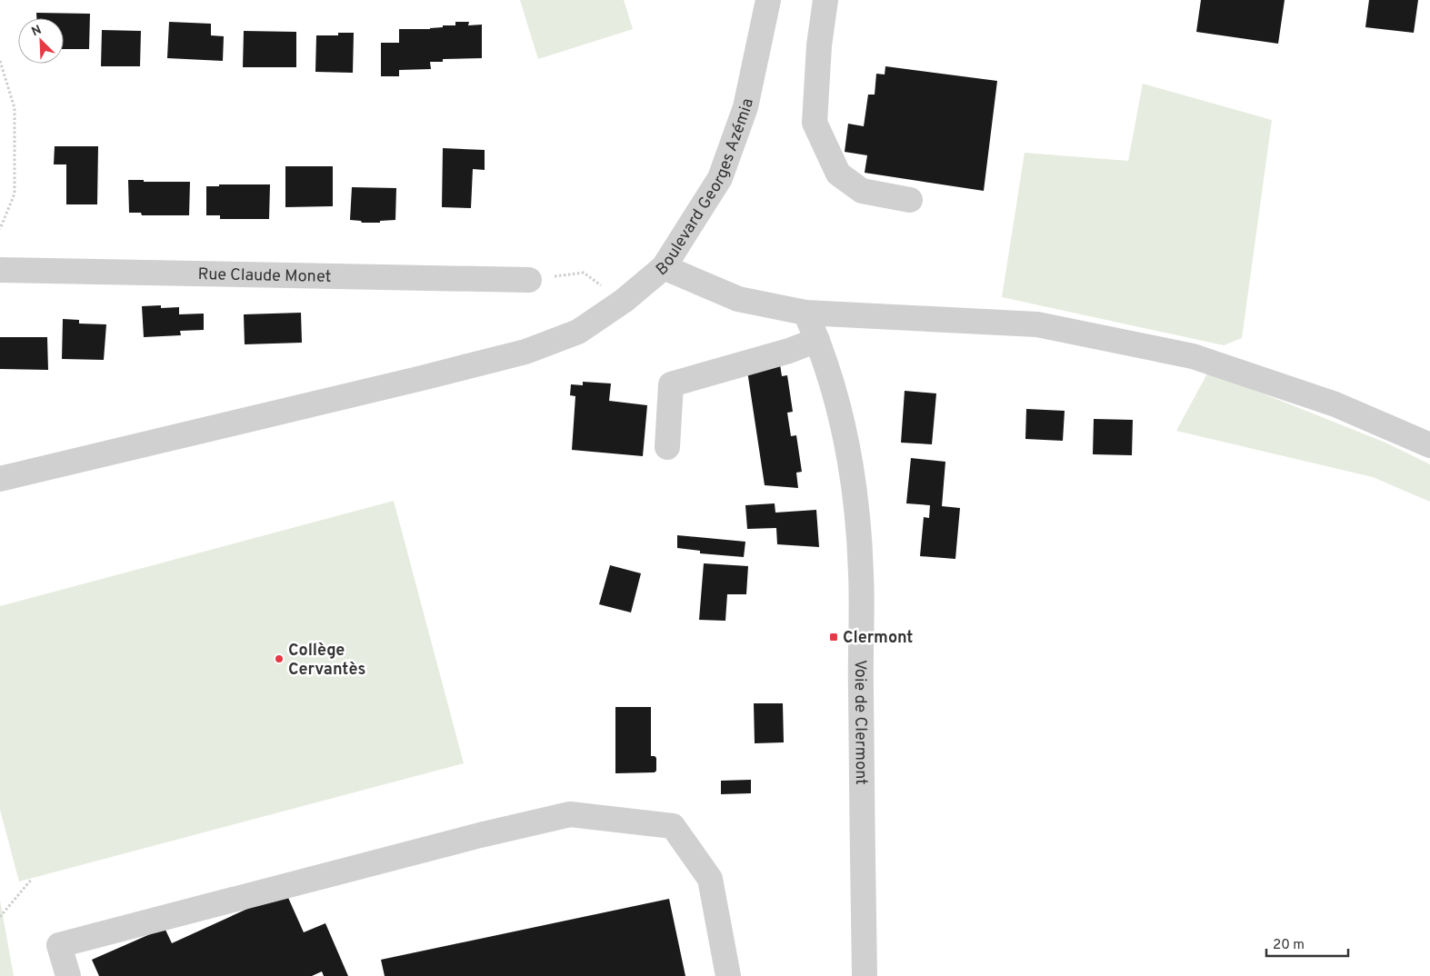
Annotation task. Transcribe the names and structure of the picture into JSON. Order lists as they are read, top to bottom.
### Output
{
  "streets": {
    "street": ["Boulevard Georges Azémia", "Rue Claude Monet", "Voie de Clermont"]
  },
  "places": {
    "transit": ["Clermont"],
    "other": ["Collège Cervantès"]
  },
  "scale_bar": "20 m",
  "north": "top left"
}
